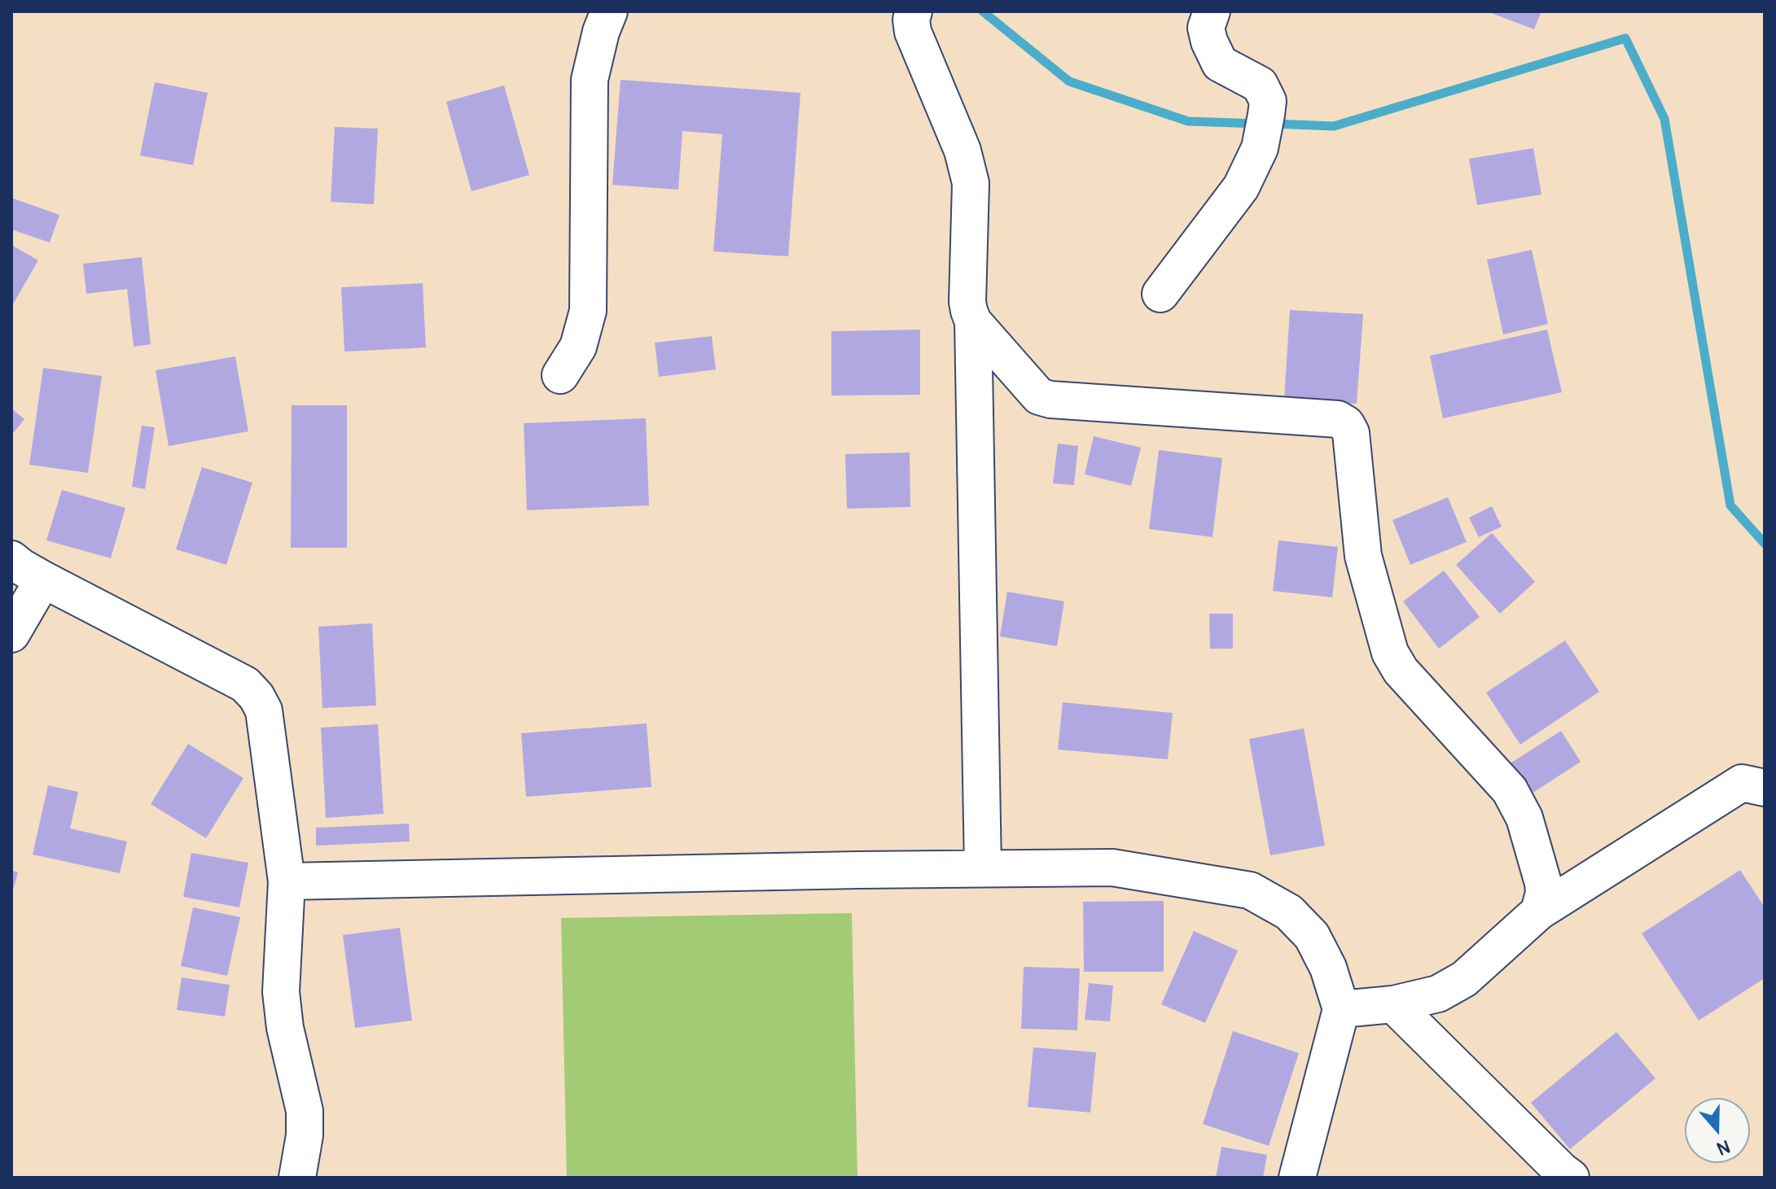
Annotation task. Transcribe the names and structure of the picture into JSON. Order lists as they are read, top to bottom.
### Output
{
  "north": "bottom"
}
